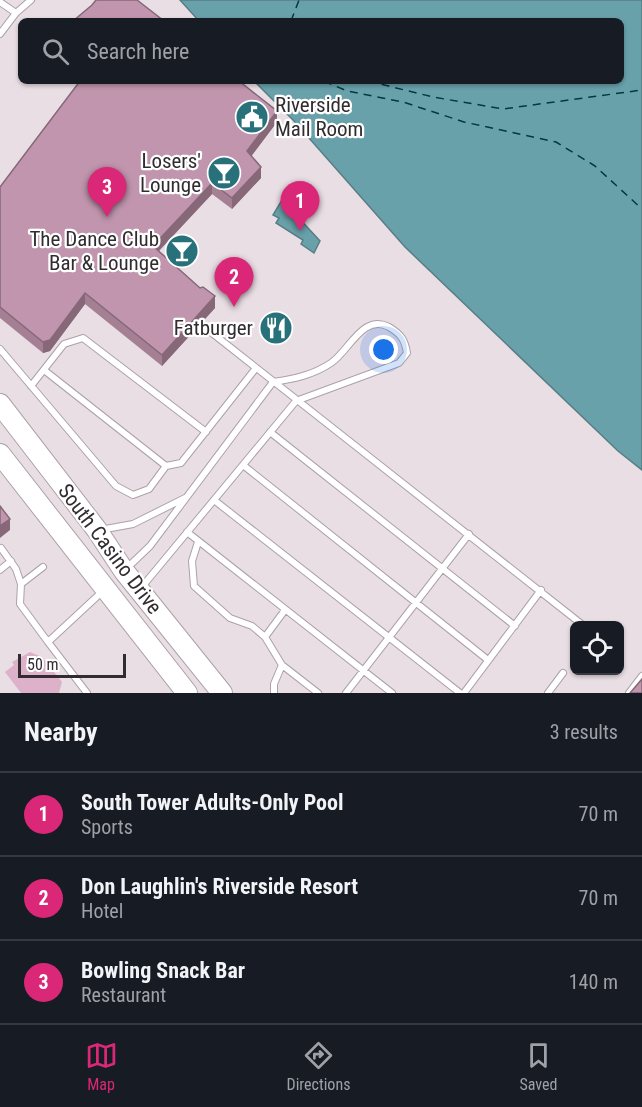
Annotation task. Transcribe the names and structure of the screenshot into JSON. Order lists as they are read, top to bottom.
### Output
{
  "streets": {
    "main road": ["South Casino Drive"]
  },
  "places": {
    "public building": ["Riverside Mail Room"],
    "bar": ["Losers' Lounge", "The Dance Club Bar & Lounge"],
    "restaurant": ["Fatburger"]
  },
  "scale_bar": "50 m",
  "page": {
    "search": "Search here",
    "pins": ["3", "1", "2"],
    "scale": "50 m",
    "heading": ["Nearby", "3 results"],
    "list": [
      {
        "mark": "1",
        "name": "South Tower Adults-Only Pool",
        "note": "Sports",
        "value": "70 m"
      },
      {
        "mark": "2",
        "name": "Don Laughlin's Riverside Resort",
        "note": "Hotel",
        "value": "70 m"
      },
      {
        "mark": "3",
        "name": "Bowling Snack Bar",
        "note": "Restaurant",
        "value": "140 m"
      }
    ],
    "nav": ["Map", "Directions", "Saved"]
  }
}
